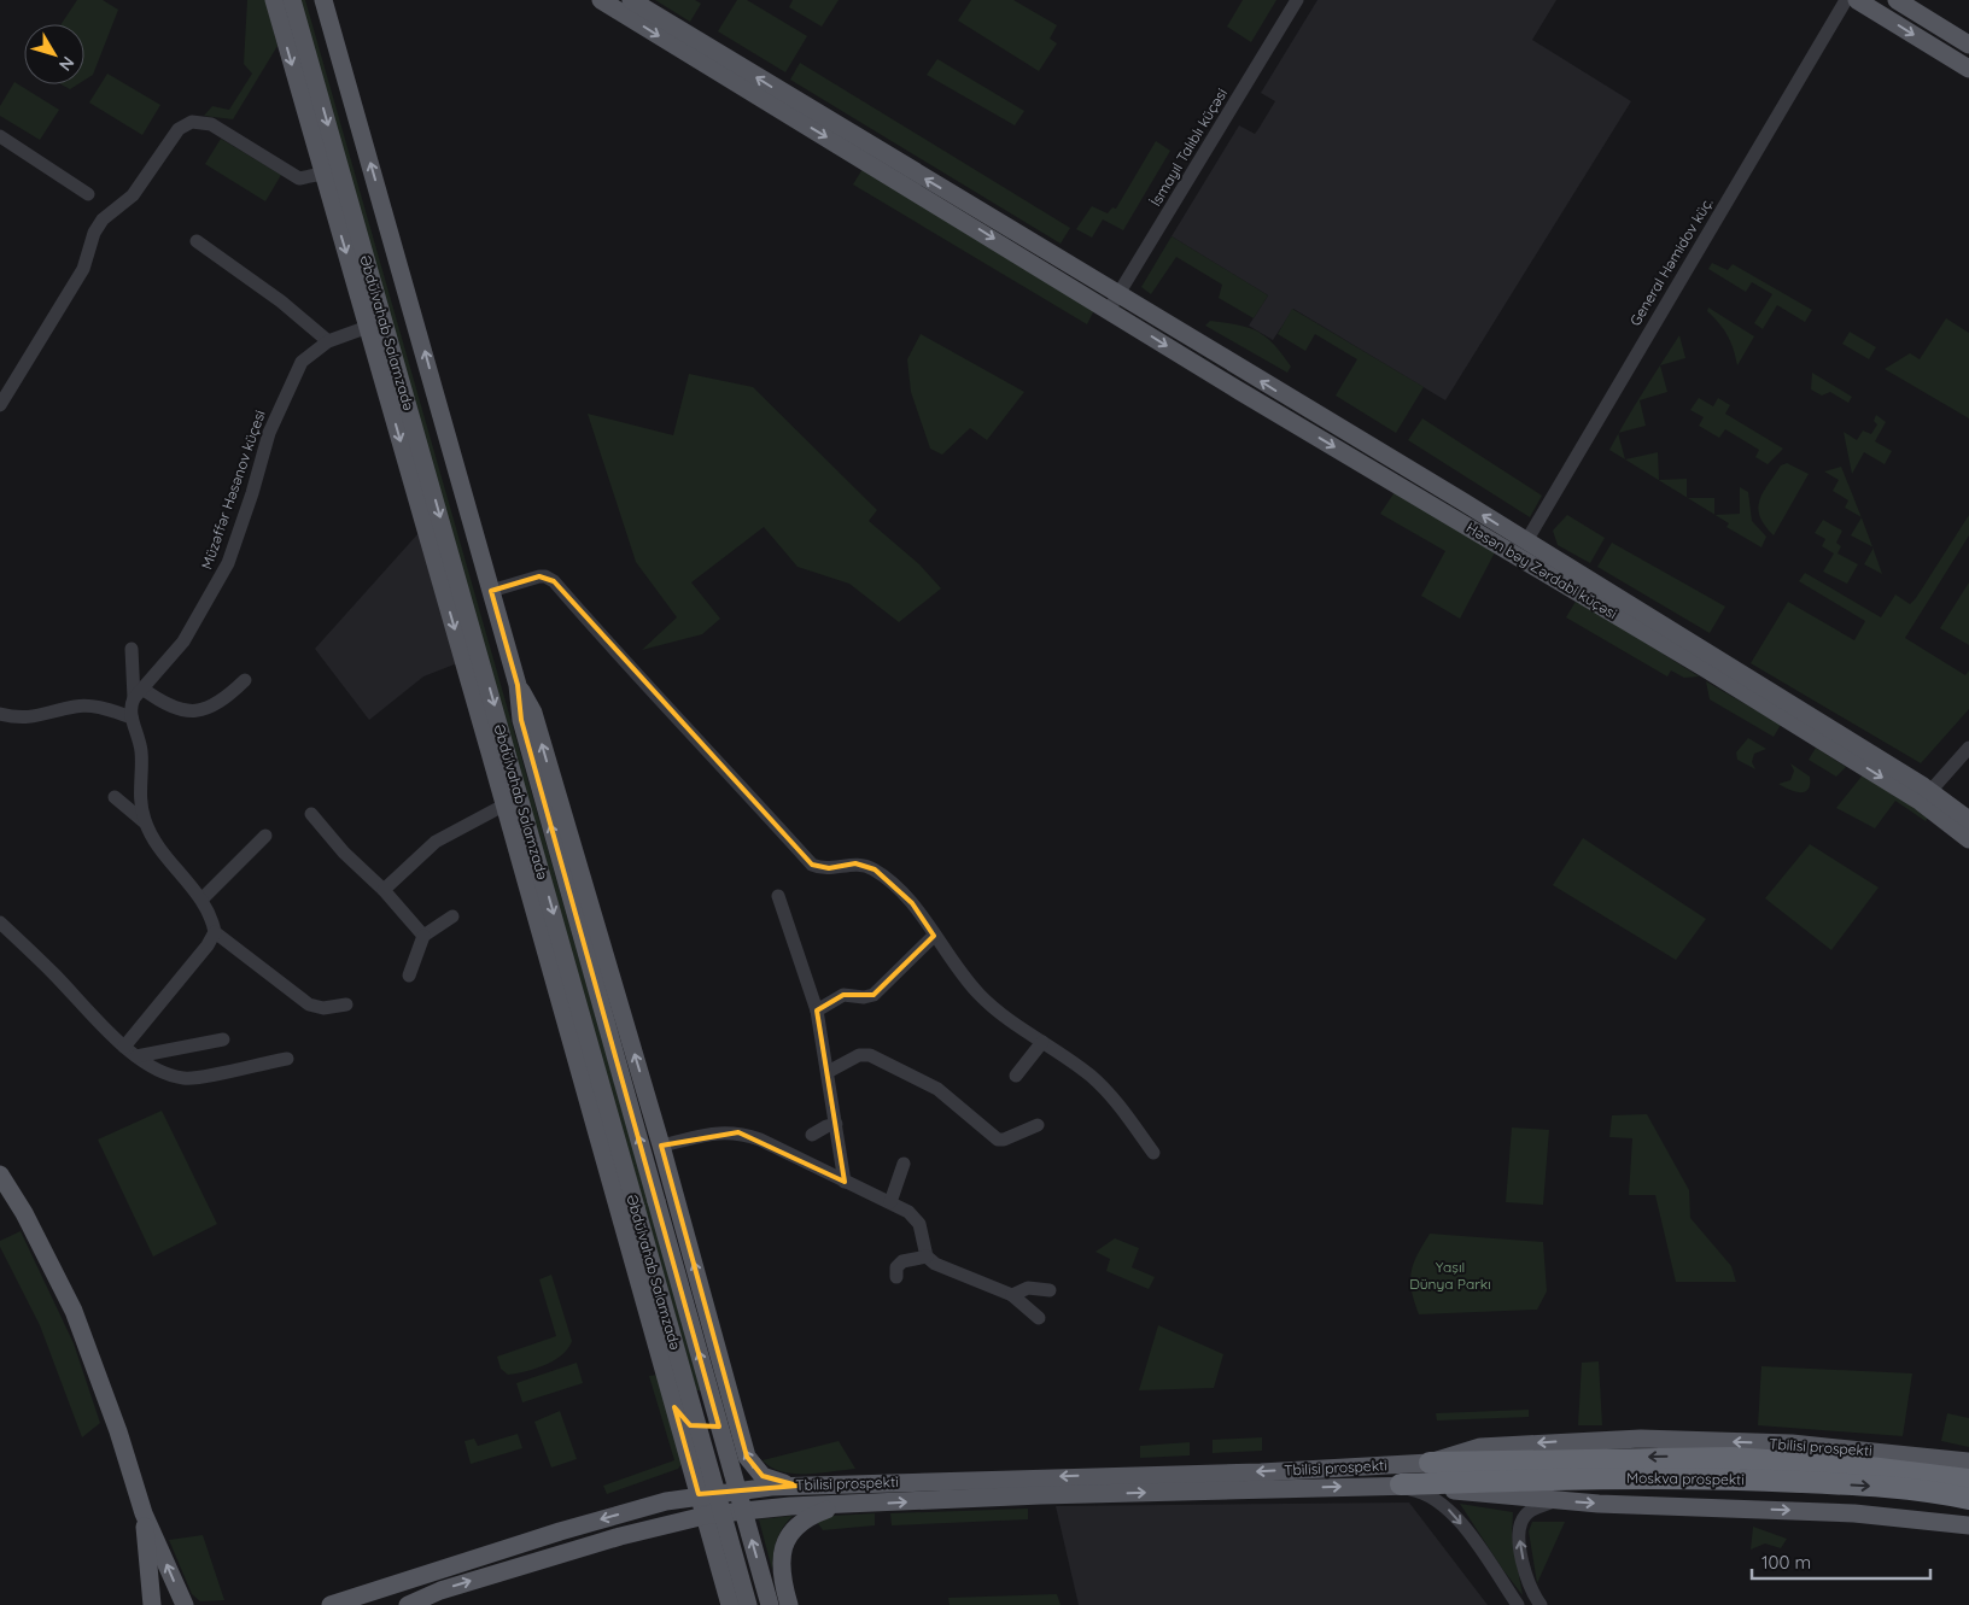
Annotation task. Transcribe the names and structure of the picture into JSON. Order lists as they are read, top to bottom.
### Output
{
  "streets": {
    "highway": ["Moskva prospekti"],
    "main road": ["Əbdülvahab Salamzadə", "Həsən bəy Zərdabi küçəsi", "Tbilisi prospekti"],
    "street": ["İsmayıl Talıblı küçəsi", "General Həmidov küç.", "Müzəffər Həsənov küçesi"]
  },
  "crossings": [
    ["İsmayıl Talıblı küçəsi", "Həsən bəy Zərdabi küçəsi"],
    ["General Həmidov küç.", "Həsən bəy Zərdabi küçəsi"],
    ["Əbdülvahab Salamzadə", "Müzəffər Həsənov küçesi"],
    ["Əbdülvahab Salamzadə", "Tbilisi prospekti"],
    ["Tbilisi prospekti", "Moskva prospekti"]
  ],
  "parks": ["Yaşıl Dünya Parkı"],
  "scale_bar": "100 m",
  "north": "bottom right"
}
